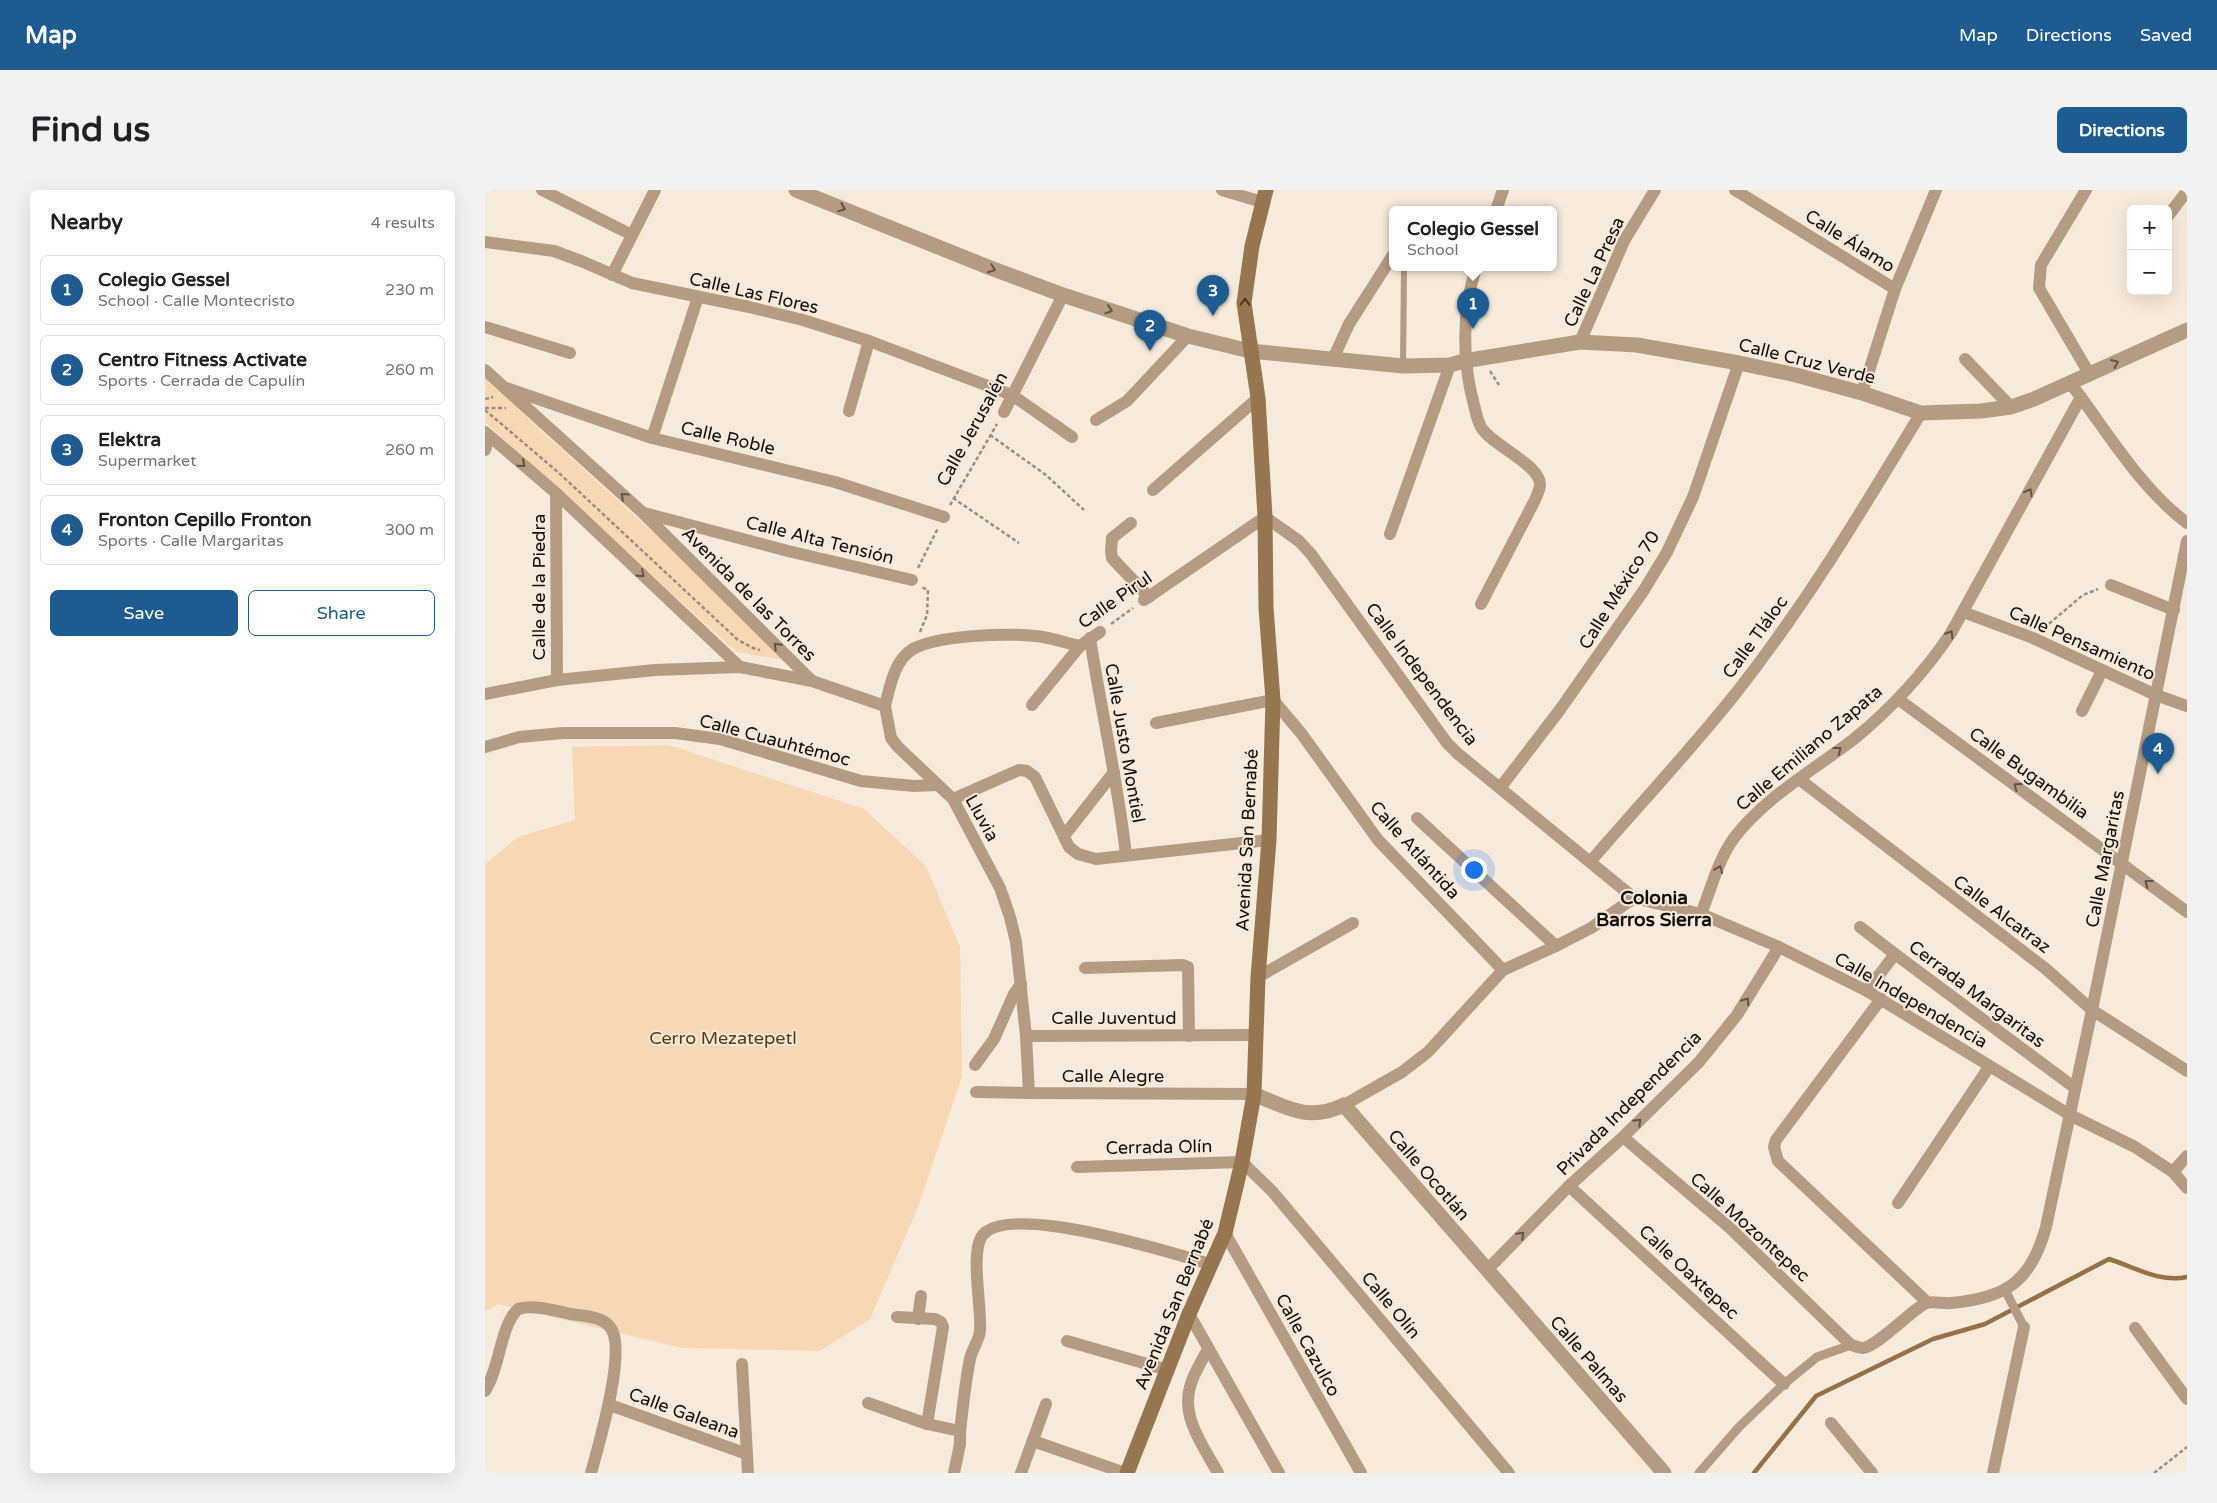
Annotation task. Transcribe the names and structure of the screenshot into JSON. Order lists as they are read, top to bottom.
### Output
{
  "streets": {
    "main road": ["Avenida San Bernabé"],
    "street": [
      "Calle Álamo",
      "Calle La Presa",
      "Calle Las Flores",
      "Calle Cruz Verde",
      "Calle Jerusalén",
      "Calle Roble",
      "Calle Alta Tensión",
      "Calle de la Piedra",
      "Calle México 70",
      "Avenida de las Torres",
      "Calle Pirul",
      "Calle Tláloc",
      "Calle Pensamiento",
      "Calle Independencia",
      "Calle Cuauhtémoc",
      "Calle Justo Montiel",
      "Calle Emiliano Zapata",
      "Calle Bugambilia",
      "Lluvia",
      "Calle Atlántida",
      "Calle Margaritas",
      "Calle Alcatraz",
      "Cerrada Margaritas",
      "Calle Juventud",
      "Calle Alegre",
      "Privada Independencia",
      "Cerrada Olín",
      "Calle Ocotlán",
      "Calle Mozontepec",
      "Calle Oaxtepec",
      "Calle Olín",
      "Calle Cazulco",
      "Calle Palmas",
      "Calle Galeana"
    ]
  },
  "crossings": [
    ["Calle La Presa", "Calle Cruz Verde"],
    ["Calle Las Flores", "Calle Jerusalén"],
    ["Calle Cruz Verde", "Calle Jerusalén"],
    ["Calle Cruz Verde", "Calle México 70"],
    ["Calle Cruz Verde", "Calle Tláloc"],
    ["Calle Cruz Verde", "Avenida San Bernabé"],
    ["Calle Jerusalén", "Calle Roble"],
    ["Calle Jerusalén", "Calle Alta Tensión"],
    ["Calle Roble", "Avenida de las Torres"],
    ["Calle Alta Tensión", "Avenida de las Torres"],
    ["Calle Alta Tensión", "Calle Pirul"],
    ["Calle de la Piedra", "Avenida de las Torres"],
    ["Calle México 70", "Calle Independencia"],
    ["Calle Pirul", "Calle Independencia"],
    ["Calle Pirul", "Calle Justo Montiel"],
    ["Calle Pirul", "Avenida San Bernabé"],
    ["Calle Tláloc", "Calle Independencia"],
    ["Calle Pensamiento", "Calle Emiliano Zapata"],
    ["Calle Pensamiento", "Calle Margaritas"],
    ["Calle Independencia", "Calle Emiliano Zapata"],
    ["Calle Independencia", "Avenida San Bernabé"],
    ["Calle Independencia", "Calle Margaritas"],
    ["Calle Independencia", "Privada Independencia"],
    ["Calle Cuauhtémoc", "Lluvia"],
    ["Calle Emiliano Zapata", "Calle Bugambilia"],
    ["Calle Emiliano Zapata", "Calle Alcatraz"],
    ["Calle Bugambilia", "Calle Margaritas"],
    ["Lluvia", "Calle Juventud"],
    ["Avenida San Bernabé", "Calle Atlántida"],
    ["Avenida San Bernabé", "Calle Juventud"],
    ["Avenida San Bernabé", "Calle Alegre"],
    ["Avenida San Bernabé", "Cerrada Olín"],
    ["Avenida San Bernabé", "Calle Olín"],
    ["Avenida San Bernabé", "Calle Cazulco"],
    ["Calle Margaritas", "Calle Alcatraz"],
    ["Calle Margaritas", "Cerrada Margaritas"],
    ["Privada Independencia", "Calle Ocotlán"],
    ["Privada Independencia", "Calle Mozontepec"],
    ["Privada Independencia", "Calle Oaxtepec"],
    ["Privada Independencia", "Calle Palmas"],
    ["Cerrada Olín", "Calle Olín"],
    ["Calle Ocotlán", "Calle Palmas"]
  ],
  "one_way": ["Calle Emiliano Zapata", "Calle Bugambilia", "Privada Independencia"],
  "districts": ["Colonia Barros Sierra"],
  "parks": ["Cerro Mezatepetl"],
  "page": {
    "header": "Map",
    "nav": ["Map", "Directions", "Saved"],
    "buttons": [
      "Directions",
      ["Save", "Share"]
    ],
    "title": "Find us",
    "heading": ["Nearby", "4 results"],
    "map_buttons": ["+", "−"],
    "popup": ["Colegio Gessel", "School"],
    "list": [
      {
        "mark": "1",
        "name": "Colegio Gessel",
        "note": "School · Calle Montecristo",
        "value": "230 m"
      },
      {
        "mark": "2",
        "name": "Centro Fitness Activate",
        "note": "Sports · Cerrada de Capulín",
        "value": "260 m"
      },
      {
        "mark": "3",
        "name": "Elektra",
        "note": "Supermarket",
        "value": "260 m"
      },
      {
        "mark": "4",
        "name": "Fronton Cepillo Fronton",
        "note": "Sports · Calle Margaritas",
        "value": "300 m"
      }
    ],
    "pins": [
      "3",
      "1",
      "2",
      "4"
    ]
  }
}
